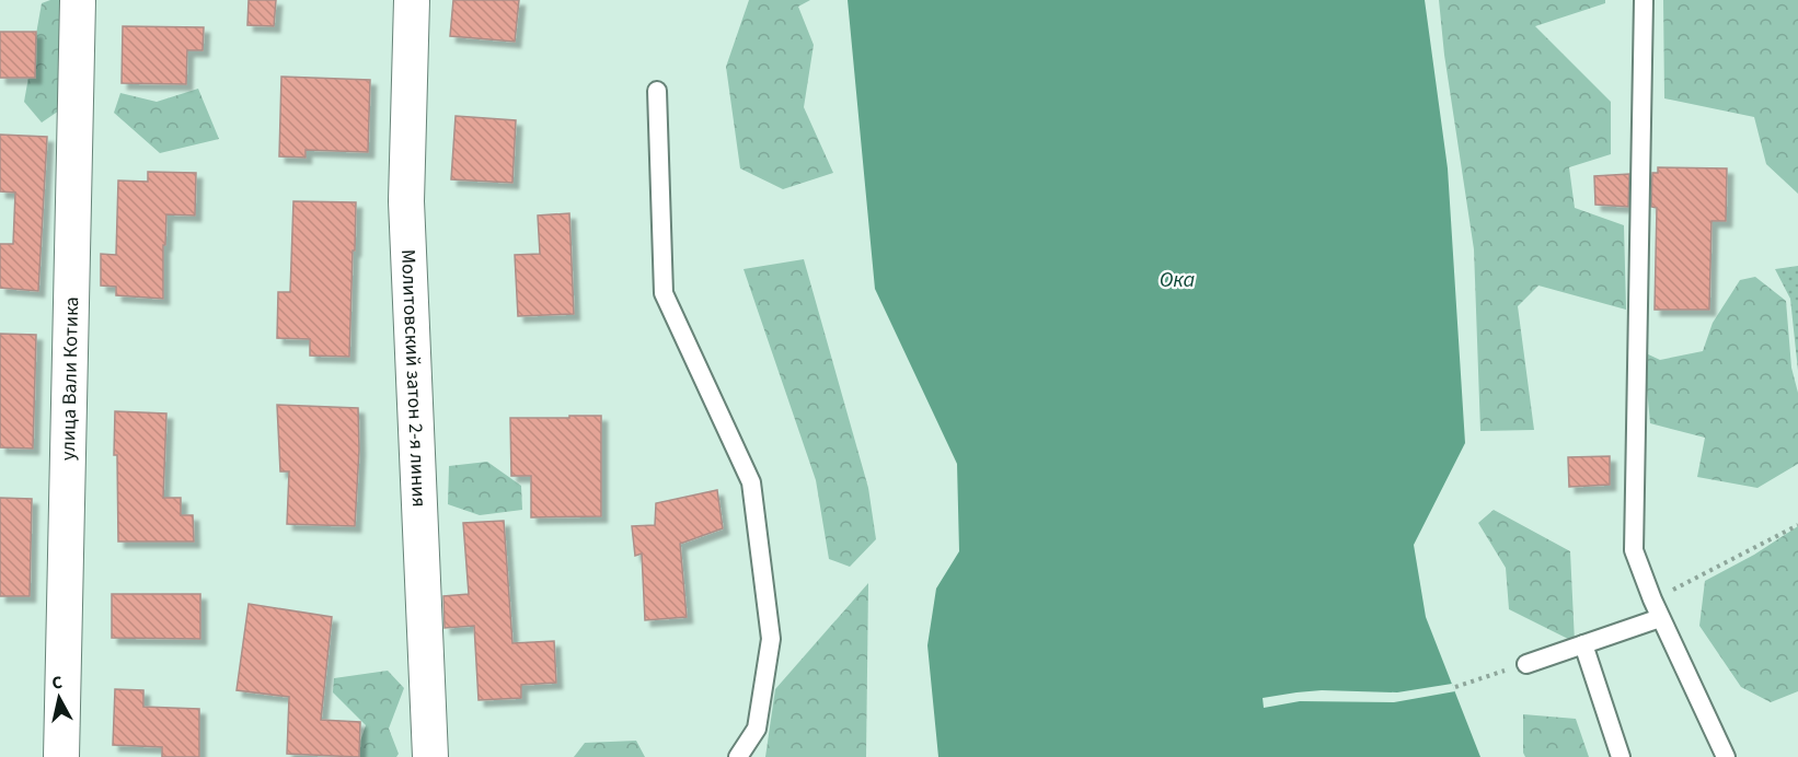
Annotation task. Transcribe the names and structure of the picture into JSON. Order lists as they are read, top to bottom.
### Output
{
  "streets": {
    "street": ["улица Вали Котика", "Молитовский затон 2-я линия"]
  },
  "water": ["Ока"],
  "north": "top"
}
